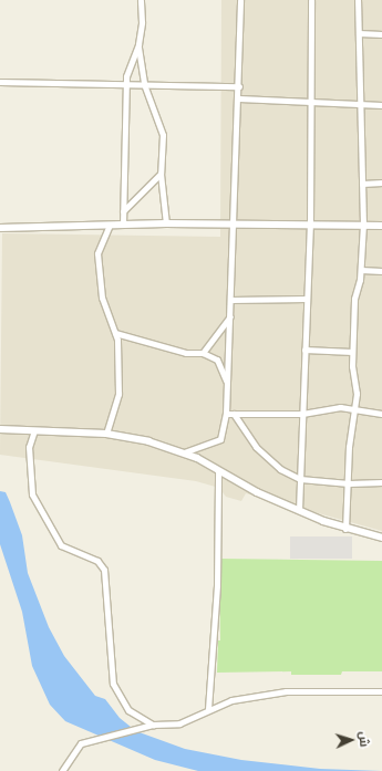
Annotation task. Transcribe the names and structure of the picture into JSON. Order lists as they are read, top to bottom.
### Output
{
  "north": "right"
}
